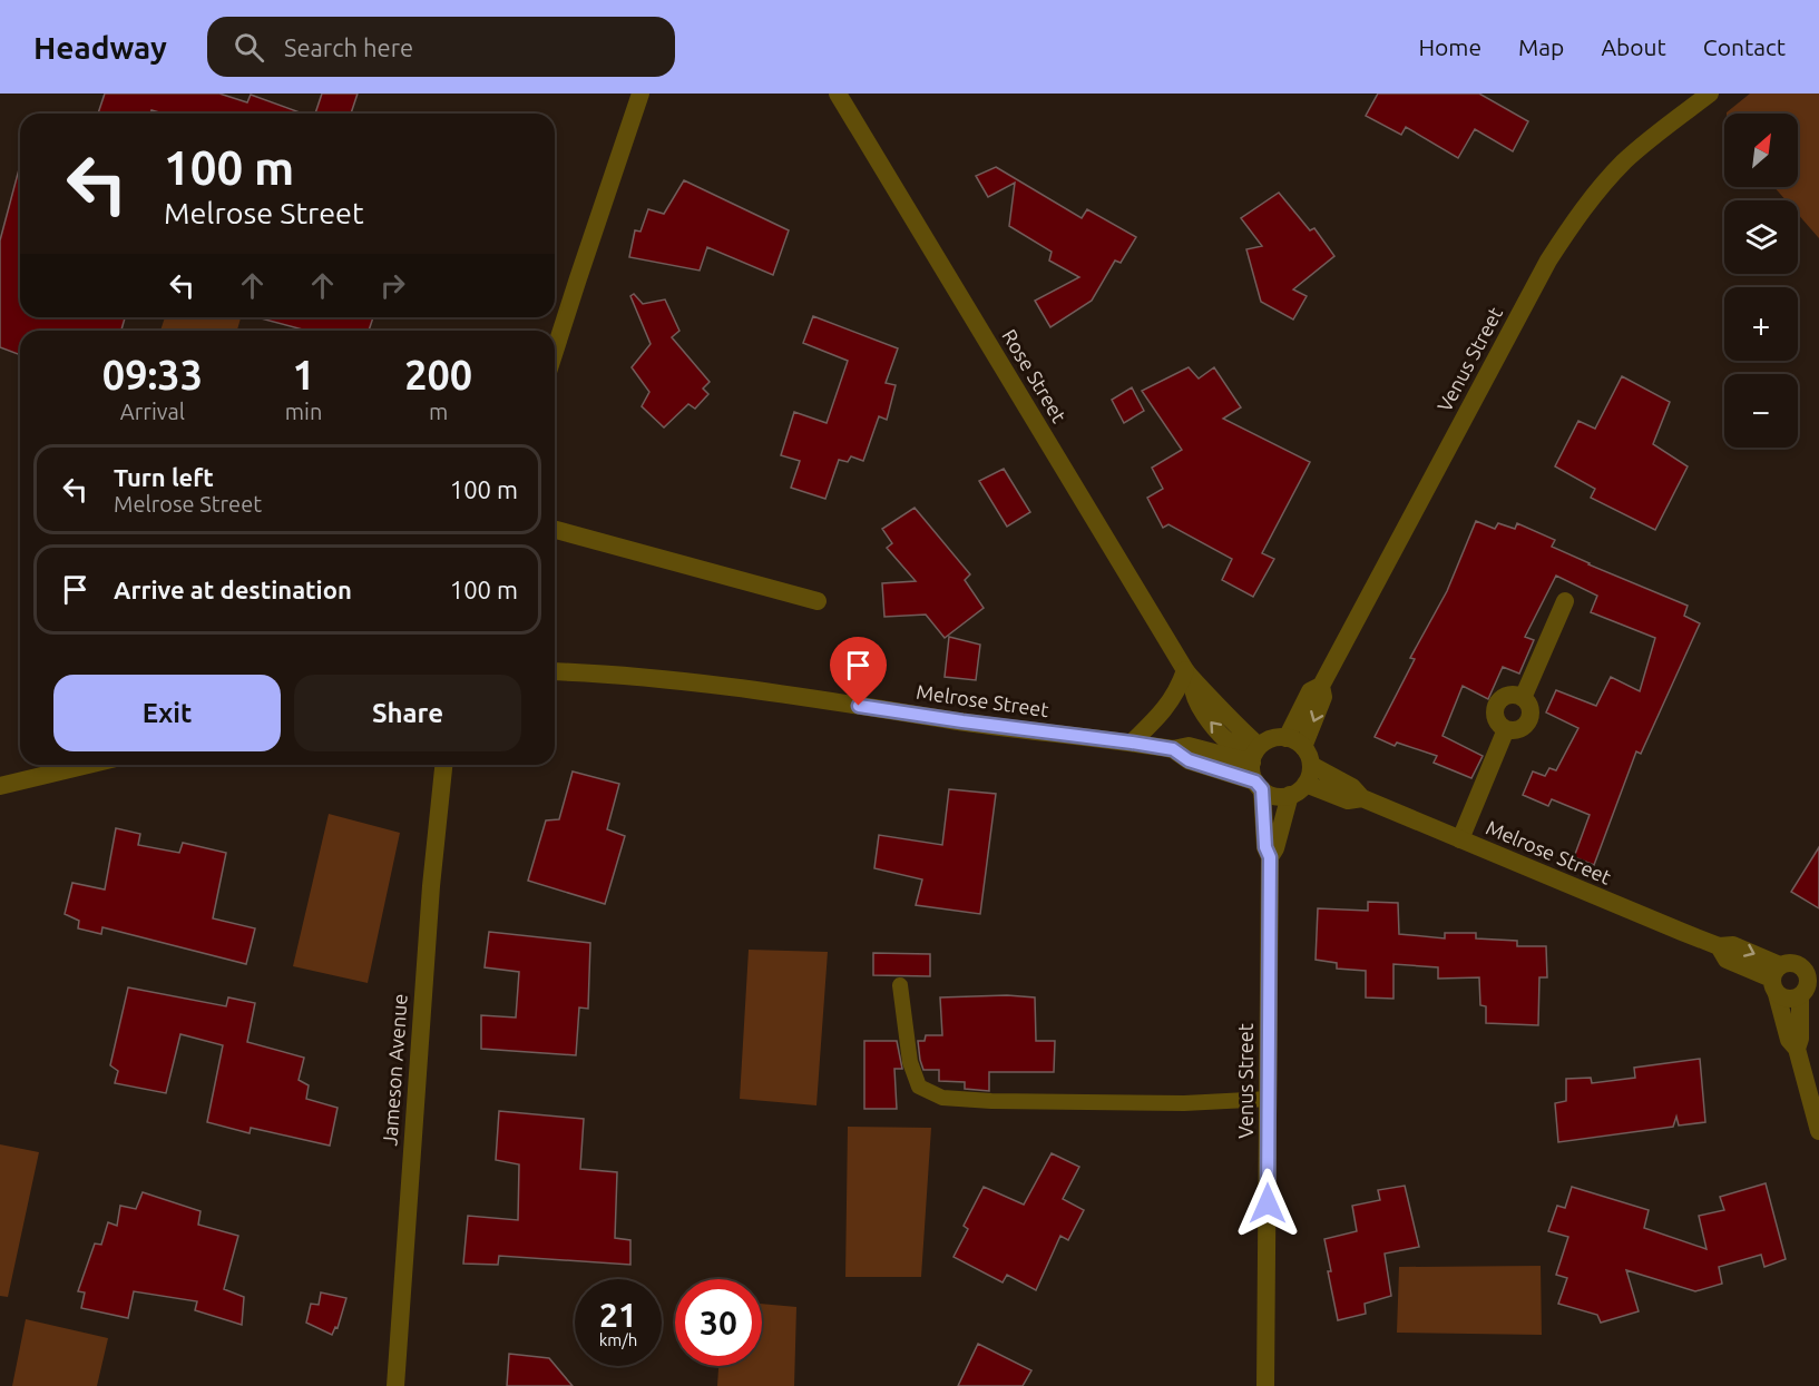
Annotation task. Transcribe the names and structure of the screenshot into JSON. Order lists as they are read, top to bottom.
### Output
{
  "streets": {
    "street": [
      "Venus Street",
      "Rose Street",
      "Melrose Street",
      "Jameson Avenue"
    ]
  },
  "crossings": [
    ["Venus Street", "Rose Street"],
    ["Venus Street", "Melrose Street"],
    ["Rose Street", "Melrose Street"]
  ],
  "north": "top right",
  "page": {
    "header": "Headway",
    "search": "Search here",
    "nav": [
      "Home",
      "Map",
      "About",
      "Contact"
    ],
    "map_buttons": ["+", "−"],
    "turn": ["100 m", "Melrose Street"],
    "eta": [
      "09:33",
      "Arrival",
      "1",
      "min",
      "200",
      "m"
    ],
    "list": [
      {
        "name": "Turn left",
        "note": "Melrose Street",
        "value": "100 m"
      },
      {
        "name": "Arrive at destination",
        "value": "100 m"
      }
    ],
    "buttons": ["Exit", "Share"],
    "speed": "21 km/h",
    "limit": "30"
  }
}
